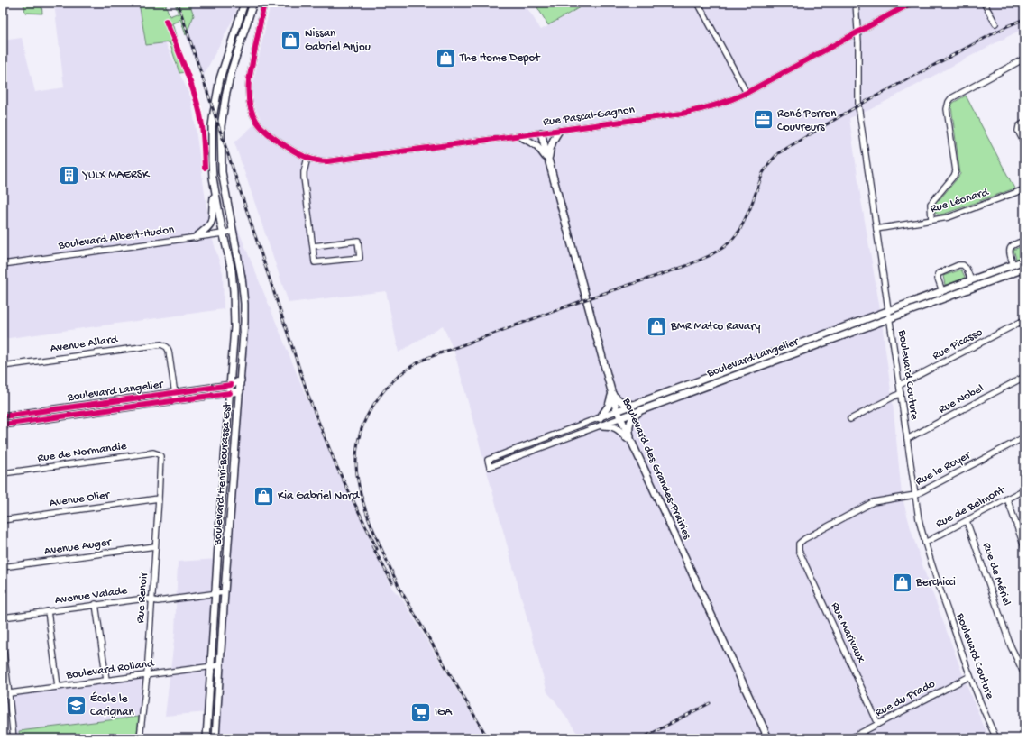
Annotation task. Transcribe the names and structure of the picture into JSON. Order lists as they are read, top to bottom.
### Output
{
  "streets": {
    "main road": ["Boulevard Langelier", "Boulevard des Grandes-Prairies", "Boulevard Henri-Bourassa Est"],
    "street": [
      "Rue Pascal-Gagnon",
      "Rue Léonard",
      "Boulevard Albert-Hudon",
      "Avenue Allard",
      "Rue Picasso",
      "Boulevard Couture",
      "Rue Nobel",
      "Rue de Normandie",
      "Rue le Royer",
      "Avenue Olier",
      "Rue de Belmont",
      "Avenue Auger",
      "Rue de Mériel",
      "Avenue Valade",
      "Rue Renoir",
      "Rue Marivaux",
      "Boulevard Rolland",
      "Rue du Prado"
    ]
  },
  "crossings": [
    ["Rue Pascal-Gagnon", "Boulevard Couture"],
    ["Rue Pascal-Gagnon", "Boulevard des Grandes-Prairies"],
    ["Rue Léonard", "Boulevard Couture"],
    ["Boulevard Albert-Hudon", "Boulevard Henri-Bourassa Est"],
    ["Avenue Allard", "Boulevard Langelier"],
    ["Rue Picasso", "Boulevard Couture"],
    ["Boulevard Langelier", "Boulevard Couture"],
    ["Boulevard Langelier", "Boulevard des Grandes-Prairies"],
    ["Boulevard Langelier", "Boulevard Henri-Bourassa Est"],
    ["Boulevard Couture", "Rue Nobel"],
    ["Boulevard Couture", "Rue le Royer"],
    ["Boulevard Couture", "Rue de Belmont"],
    ["Boulevard Couture", "Rue du Prado"],
    ["Rue de Normandie", "Rue Renoir"],
    ["Rue le Royer", "Rue Marivaux"],
    ["Boulevard Henri-Bourassa Est", "Avenue Valade"],
    ["Boulevard Henri-Bourassa Est", "Boulevard Rolland"],
    ["Avenue Olier", "Rue Renoir"],
    ["Rue de Belmont", "Rue de Mériel"],
    ["Avenue Auger", "Rue Renoir"],
    ["Avenue Valade", "Rue Renoir"],
    ["Rue Renoir", "Boulevard Rolland"],
    ["Rue Marivaux", "Rue du Prado"]
  ],
  "places": {
    "shop": [
      "Nissan Gabriel Anjou",
      "The Home Depot",
      "BMR Matco Ravary",
      "Kia Gabriel Nord",
      "Berchicci"
    ],
    "office": ["René Perron Couvreurs"],
    "building": ["YULX MAERSK"],
    "school or university": ["École le Carignan"],
    "supermarket": ["IGA"]
  }
}
